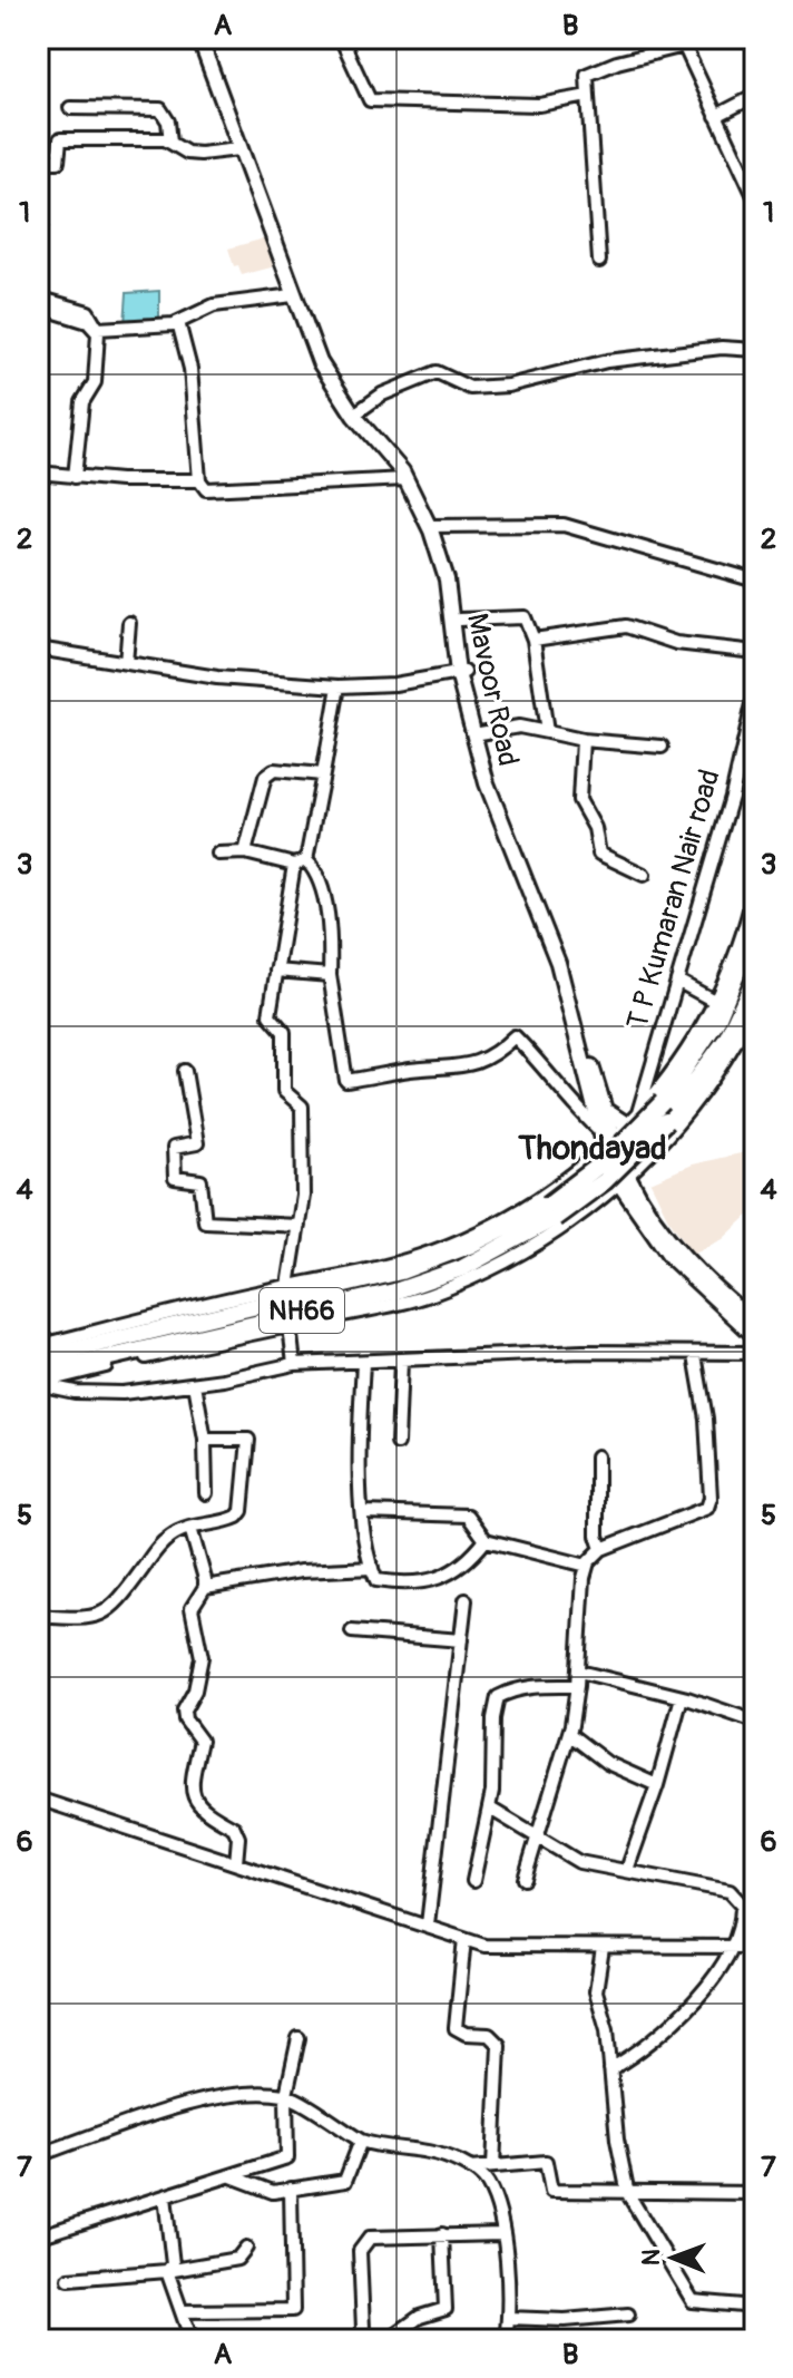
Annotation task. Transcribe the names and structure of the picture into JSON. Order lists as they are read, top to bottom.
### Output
{
  "streets": {
    "highway": ["NH66"],
    "main road": ["Mavoor Road"],
    "street": ["T P Kumaran Nair road"]
  },
  "districts": ["Thondayad"],
  "north": "left",
  "grid": {
    "columns": ["A", "B"],
    "rows": [
      "1",
      "2",
      "3",
      "4",
      "5",
      "6",
      "7"
    ]
  }
}
